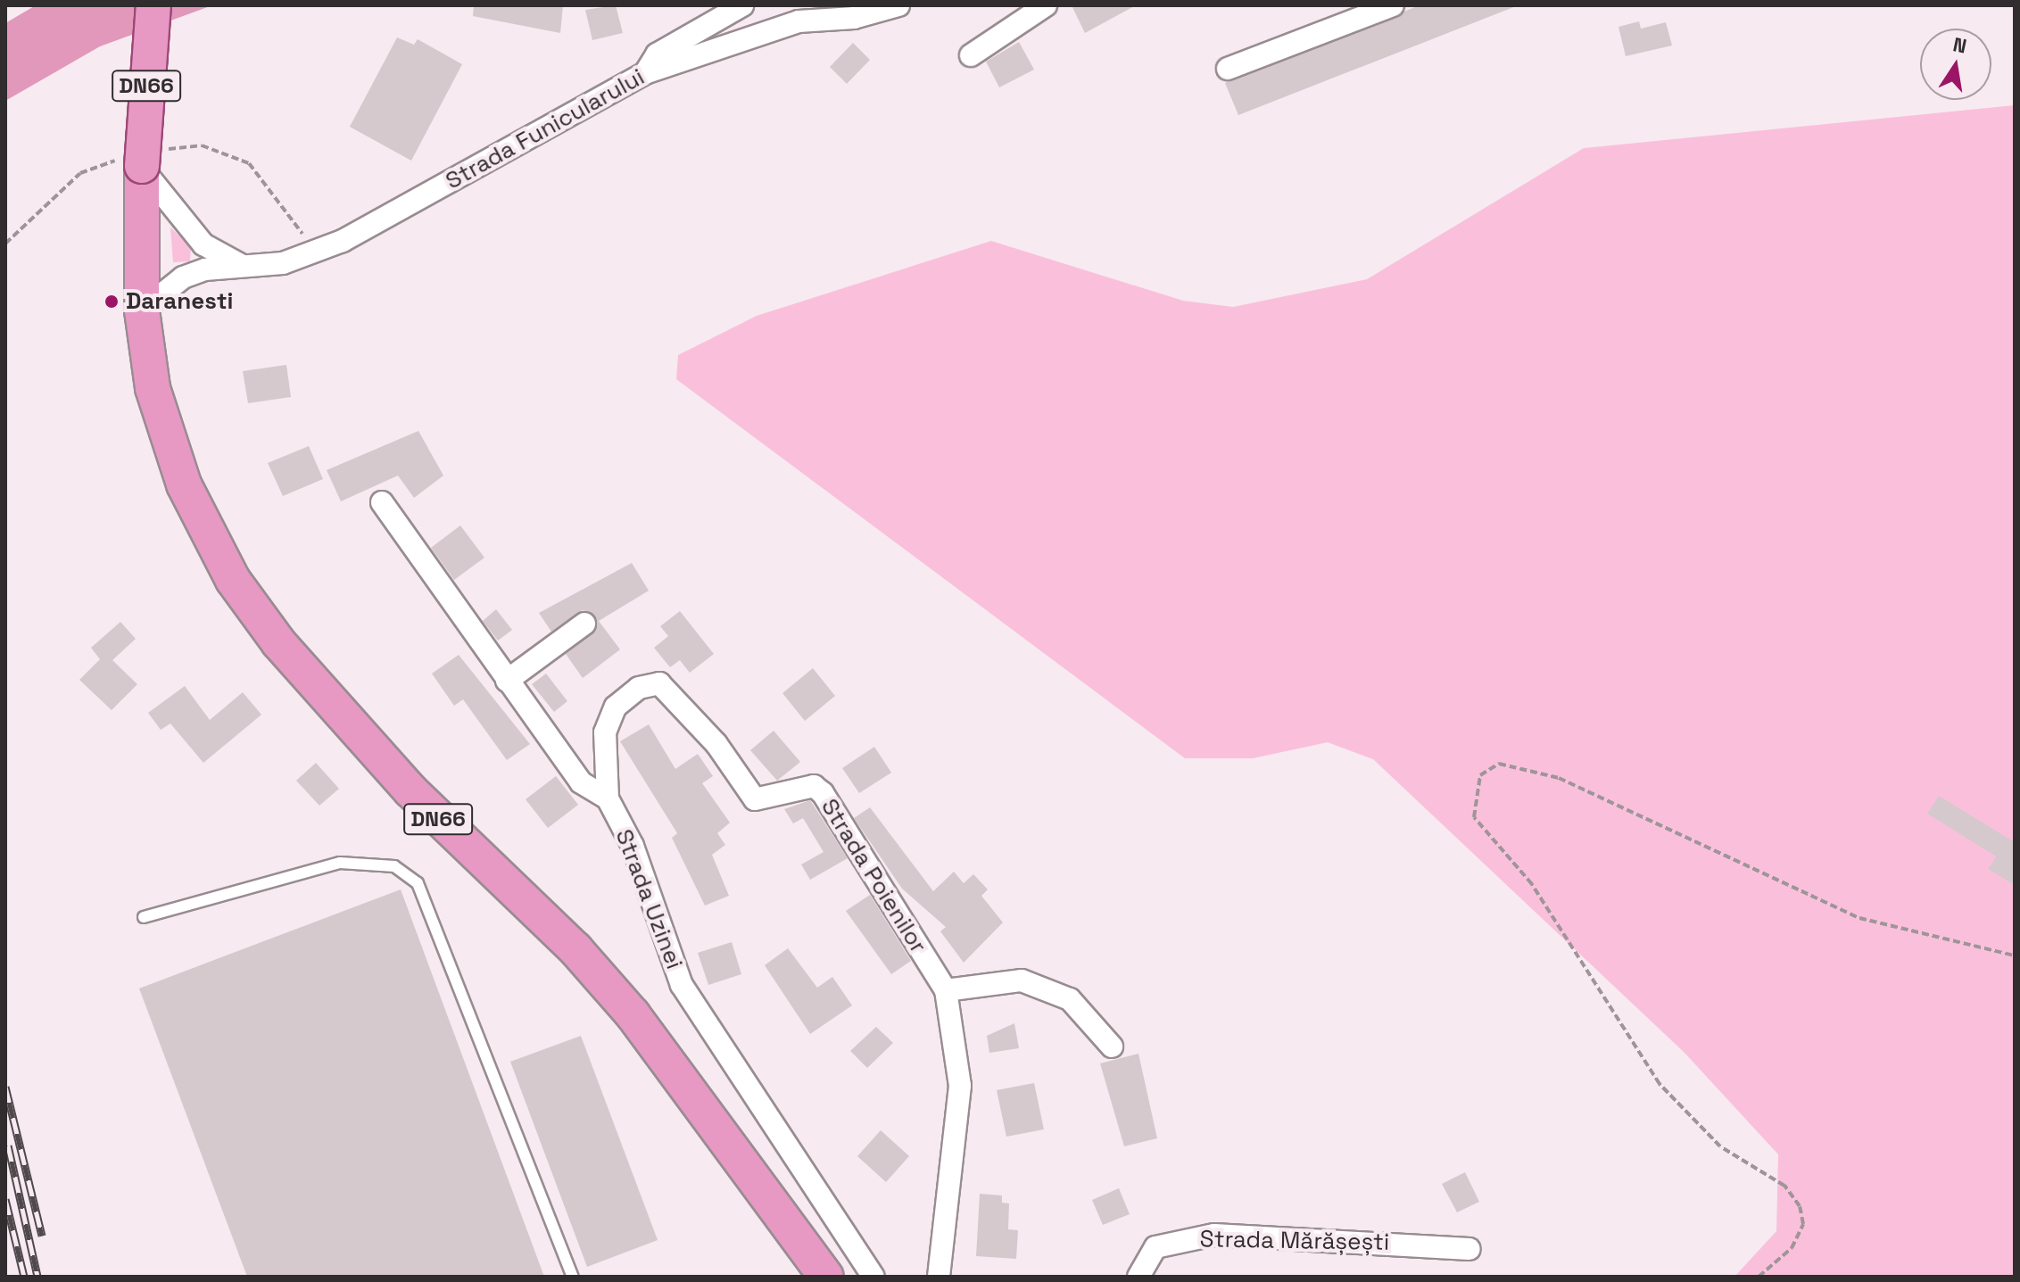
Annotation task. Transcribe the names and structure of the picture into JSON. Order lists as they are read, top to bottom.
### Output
{
  "streets": {
    "main road": ["DN66"],
    "street": [
      "Strada Funicularului",
      "Strada Poienilor",
      "Strada Uzinei",
      "Strada Mărășești"
    ]
  },
  "crossings": [
    ["DN66", "Strada Funicularului"],
    ["Strada Poienilor", "Strada Uzinei"]
  ],
  "places": ["Daranesti"],
  "north": "top"
}
